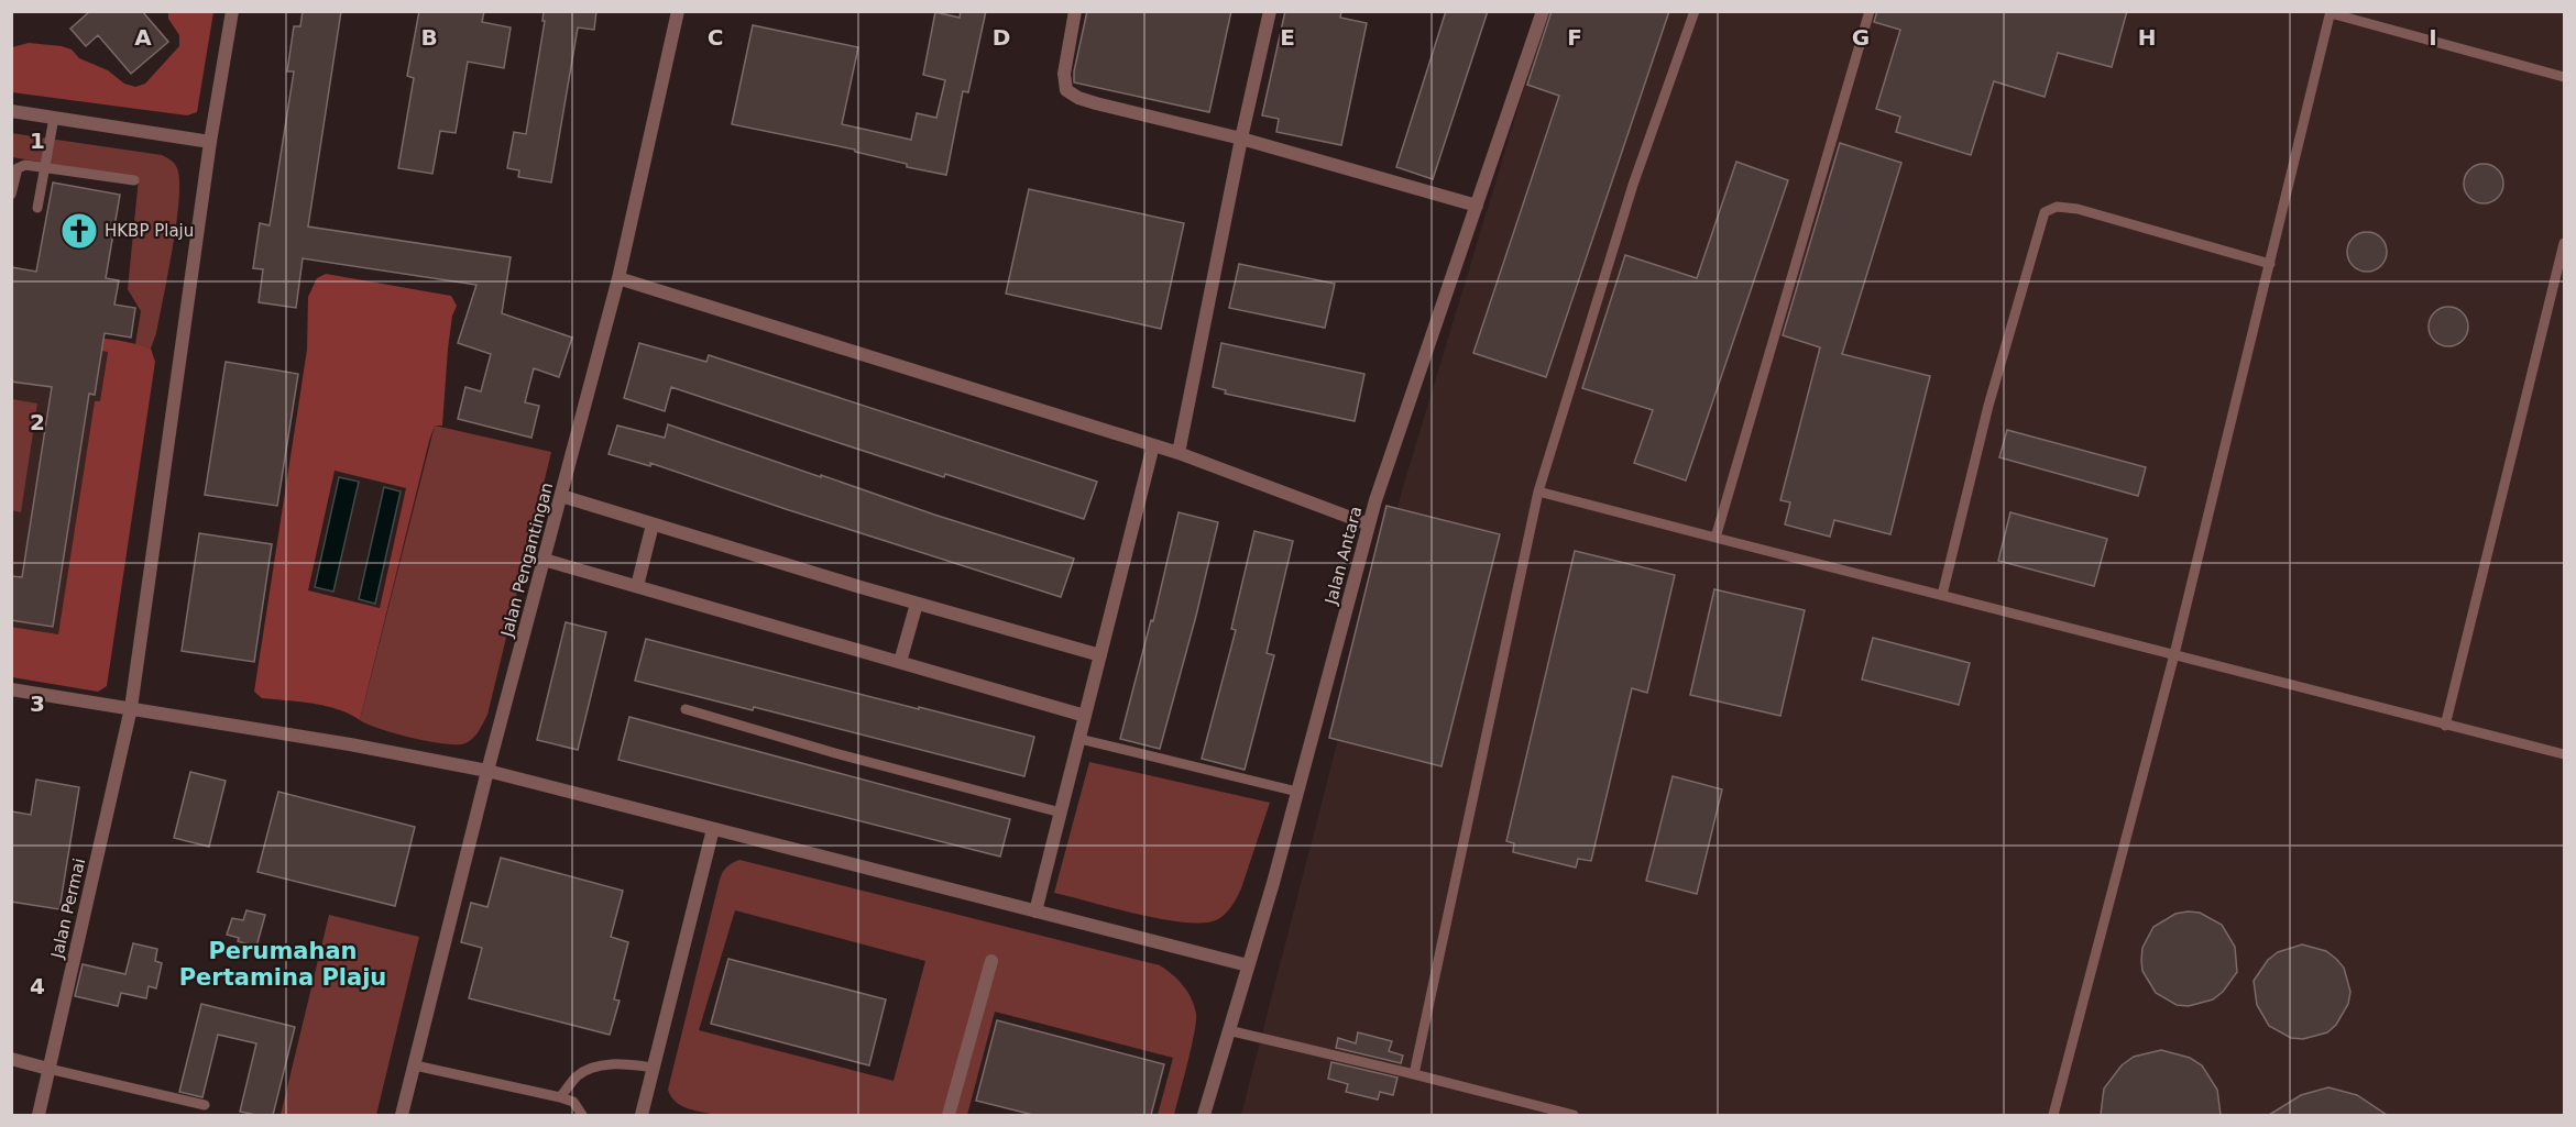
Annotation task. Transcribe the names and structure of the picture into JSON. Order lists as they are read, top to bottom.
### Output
{
  "streets": {
    "street": ["Jalan Antara", "Jalan Pengantingan", "Jalan Permai"]
  },
  "districts": ["Perumahan Pertamina Plaju"],
  "places": {
    "church": ["HKBP Plaju"]
  },
  "grid": {
    "columns": [
      "A",
      "B",
      "C",
      "D",
      "E",
      "F",
      "G",
      "H",
      "I"
    ],
    "rows": [
      "1",
      "2",
      "3",
      "4"
    ]
  }
}
